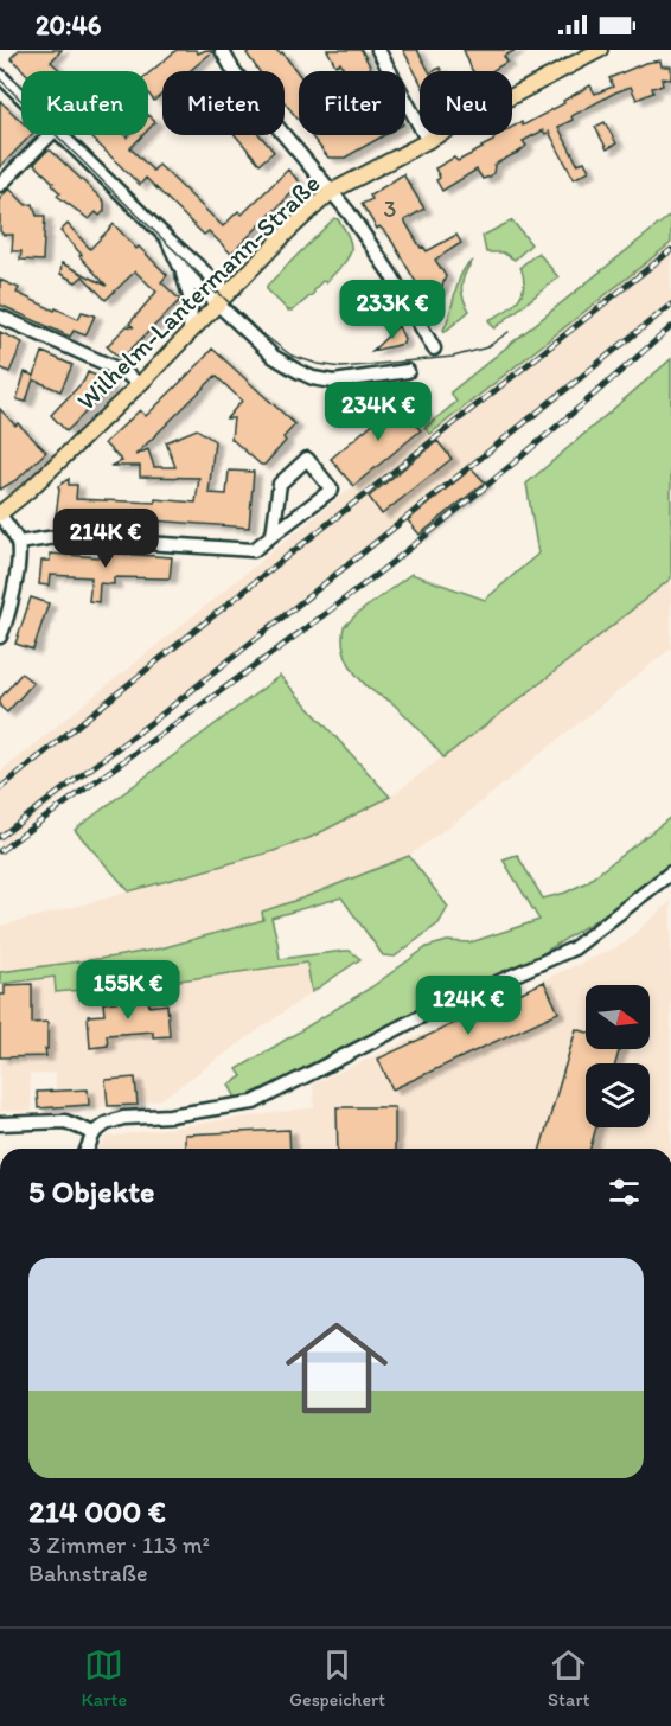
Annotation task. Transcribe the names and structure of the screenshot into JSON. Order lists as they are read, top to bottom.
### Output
{
  "streets": {
    "main road": ["Wilhelm-Lantermann-Straße"]
  },
  "house_numbers": ["3"],
  "north": "right",
  "page": {
    "status": "20:46",
    "chip": [
      "Kaufen",
      "Mieten",
      "Filter",
      "Neu"
    ],
    "price": [
      "233K €",
      "234K €",
      "214K €",
      "155K €",
      "124K €"
    ],
    "heading": "5 Objekte",
    "list": [
      {
        "name": "214 000 €",
        "note": "3 Zimmer · 113 m² · Bahnstraße"
      }
    ],
    "tabs": ["Karte", "Gespeichert", "Start"]
  }
}
